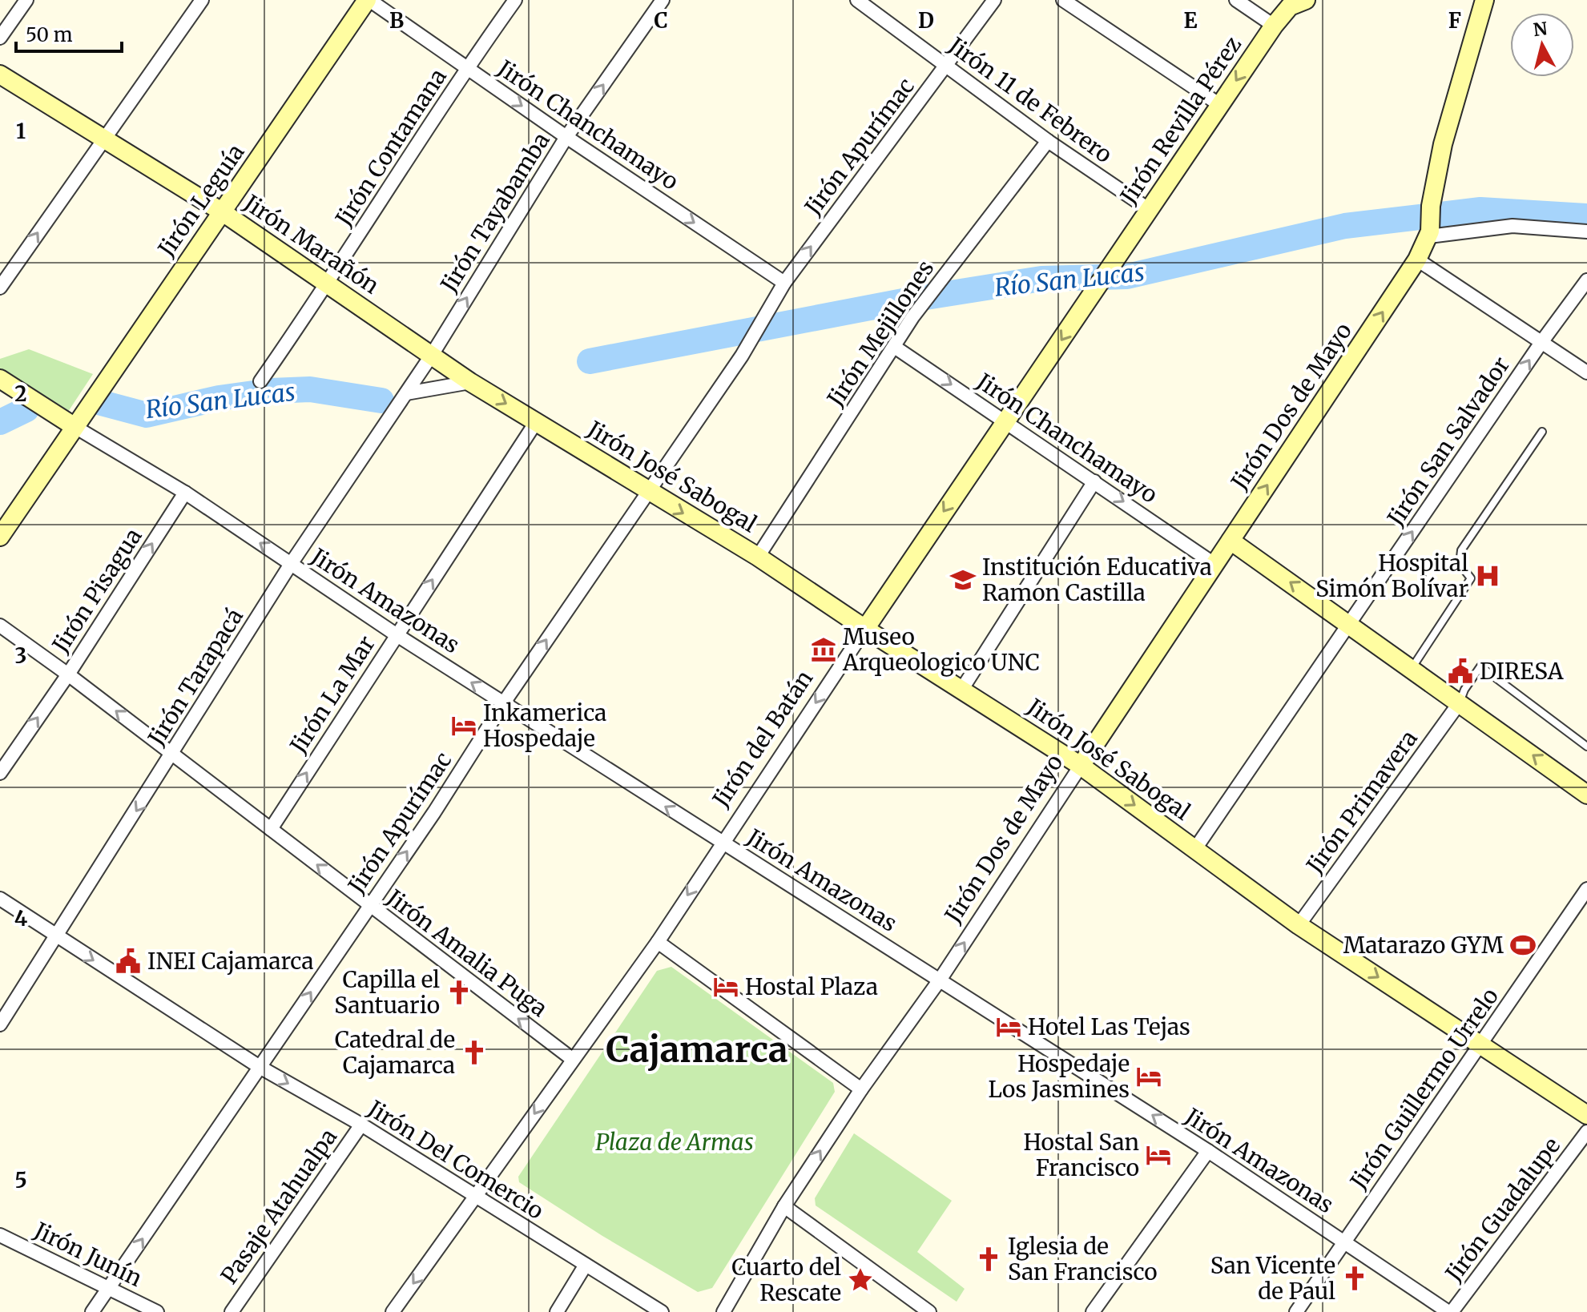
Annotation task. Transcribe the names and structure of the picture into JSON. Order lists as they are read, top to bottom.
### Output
{
  "streets": {
    "street": [
      "Jirón 11 de Febrero",
      "Jirón Revilla Pérez",
      "Jirón Chanchamayo",
      "Jirón Apurímac",
      "Jirón Contamana",
      "Jirón Leguía",
      "Jirón Tayabamba",
      "Jirón Marañón",
      "Jirón Mejillones",
      "Jirón Dos de Mayo",
      "Jirón San Salvador",
      "Jirón José Sabogal",
      "Jirón Pisagua",
      "Jirón Amazonas",
      "Jirón Tarapacá",
      "Jirón La Mar",
      "Jirón del Batán",
      "Jirón Primavera",
      "Jirón Amalia Puga",
      "Jirón Guillermo Urrelo",
      "Jirón Del Comercio",
      "Pasaje Atahualpa",
      "Jirón Guadalupe",
      "Jirón Junín"
    ]
  },
  "crossings": [
    ["Jirón 11 de Febrero", "Jirón Revilla Pérez"],
    ["Jirón 11 de Febrero", "Jirón Apurímac"],
    ["Jirón 11 de Febrero", "Jirón Mejillones"],
    ["Jirón Revilla Pérez", "Jirón del Batán"],
    ["Jirón Chanchamayo", "Jirón Apurímac"],
    ["Jirón Chanchamayo", "Jirón Contamana"],
    ["Jirón Chanchamayo", "Jirón Leguía"],
    ["Jirón Chanchamayo", "Jirón Tayabamba"],
    ["Jirón Chanchamayo", "Jirón Mejillones"],
    ["Jirón Chanchamayo", "Jirón Dos de Mayo"],
    ["Jirón Chanchamayo", "Jirón del Batán"],
    ["Jirón Apurímac", "Jirón José Sabogal"],
    ["Jirón Apurímac", "Jirón Amazonas"],
    ["Jirón Apurímac", "Jirón Amalia Puga"],
    ["Jirón Apurímac", "Jirón Del Comercio"],
    ["Jirón Apurímac", "Jirón Junín"],
    ["Jirón Contamana", "Jirón Marañón"],
    ["Jirón Leguía", "Jirón Marañón"],
    ["Jirón Leguía", "Jirón Amazonas"],
    ["Jirón Tayabamba", "Jirón Marañón"],
    ["Jirón Tayabamba", "Jirón José Sabogal"],
    ["Jirón Tayabamba", "Jirón Tarapacá"],
    ["Jirón Marañón", "Jirón José Sabogal"],
    ["Jirón Marañón", "Jirón Tarapacá"],
    ["Jirón Mejillones", "Jirón José Sabogal"],
    ["Jirón Dos de Mayo", "Jirón José Sabogal"],
    ["Jirón Dos de Mayo", "Jirón Amazonas"],
    ["Jirón San Salvador", "Jirón José Sabogal"],
    ["Jirón José Sabogal", "Jirón Tarapacá"],
    ["Jirón José Sabogal", "Jirón La Mar"],
    ["Jirón José Sabogal", "Jirón del Batán"],
    ["Jirón José Sabogal", "Jirón Primavera"],
    ["Jirón José Sabogal", "Jirón Guillermo Urrelo"],
    ["Jirón Pisagua", "Jirón Amazonas"],
    ["Jirón Pisagua", "Jirón Amalia Puga"],
    ["Jirón Amazonas", "Jirón Tarapacá"],
    ["Jirón Amazonas", "Jirón La Mar"],
    ["Jirón Amazonas", "Jirón del Batán"],
    ["Jirón Amazonas", "Jirón Guillermo Urrelo"],
    ["Jirón Amazonas", "Jirón Guadalupe"],
    ["Jirón Tarapacá", "Jirón Amalia Puga"],
    ["Jirón Tarapacá", "Jirón Del Comercio"],
    ["Jirón La Mar", "Jirón Amalia Puga"],
    ["Jirón del Batán", "Jirón Amalia Puga"],
    ["Jirón del Batán", "Jirón Del Comercio"],
    ["Jirón Del Comercio", "Pasaje Atahualpa"]
  ],
  "one_way": [
    "Jirón Chanchamayo",
    "Jirón Apurímac",
    "Jirón Tayabamba",
    "Jirón Dos de Mayo",
    "Jirón San Salvador",
    "Jirón José Sabogal",
    "Jirón Pisagua",
    "Jirón Amazonas",
    "Jirón La Mar",
    "Jirón del Batán",
    "Jirón Amalia Puga",
    "Jirón Del Comercio"
  ],
  "districts": ["Cajamarca"],
  "water": ["Río San Lucas"],
  "parks": ["Plaza de Armas"],
  "places": {
    "hospital": ["Hospital Simón Bolívar"],
    "school or university": ["Institución Educativa Ramon Castilla"],
    "museum": ["Museo Arqueologico UNC"],
    "public building": ["DIRESA", "INEI Cajamarca"],
    "hotel": [
      "Inkamerica Hospedaje",
      "Hostal Plaza",
      "Hotel Las Tejas",
      "Hospedaje Los Jasmines",
      "Hostal San Francisco"
    ],
    "sports": ["Matarazo GYM"],
    "church": [
      "Capilla el Santuario",
      "Catedral de Cajamarca",
      "Iglesia de San Francisco",
      "San Vicente de Paul"
    ],
    "place": ["Cuarto del Rescate"]
  },
  "scale_bar": "50 m",
  "north": "top",
  "grid": {
    "columns": [
      "B",
      "C",
      "D",
      "E",
      "F"
    ],
    "rows": [
      "1",
      "2",
      "3",
      "4",
      "5"
    ]
  }
}
